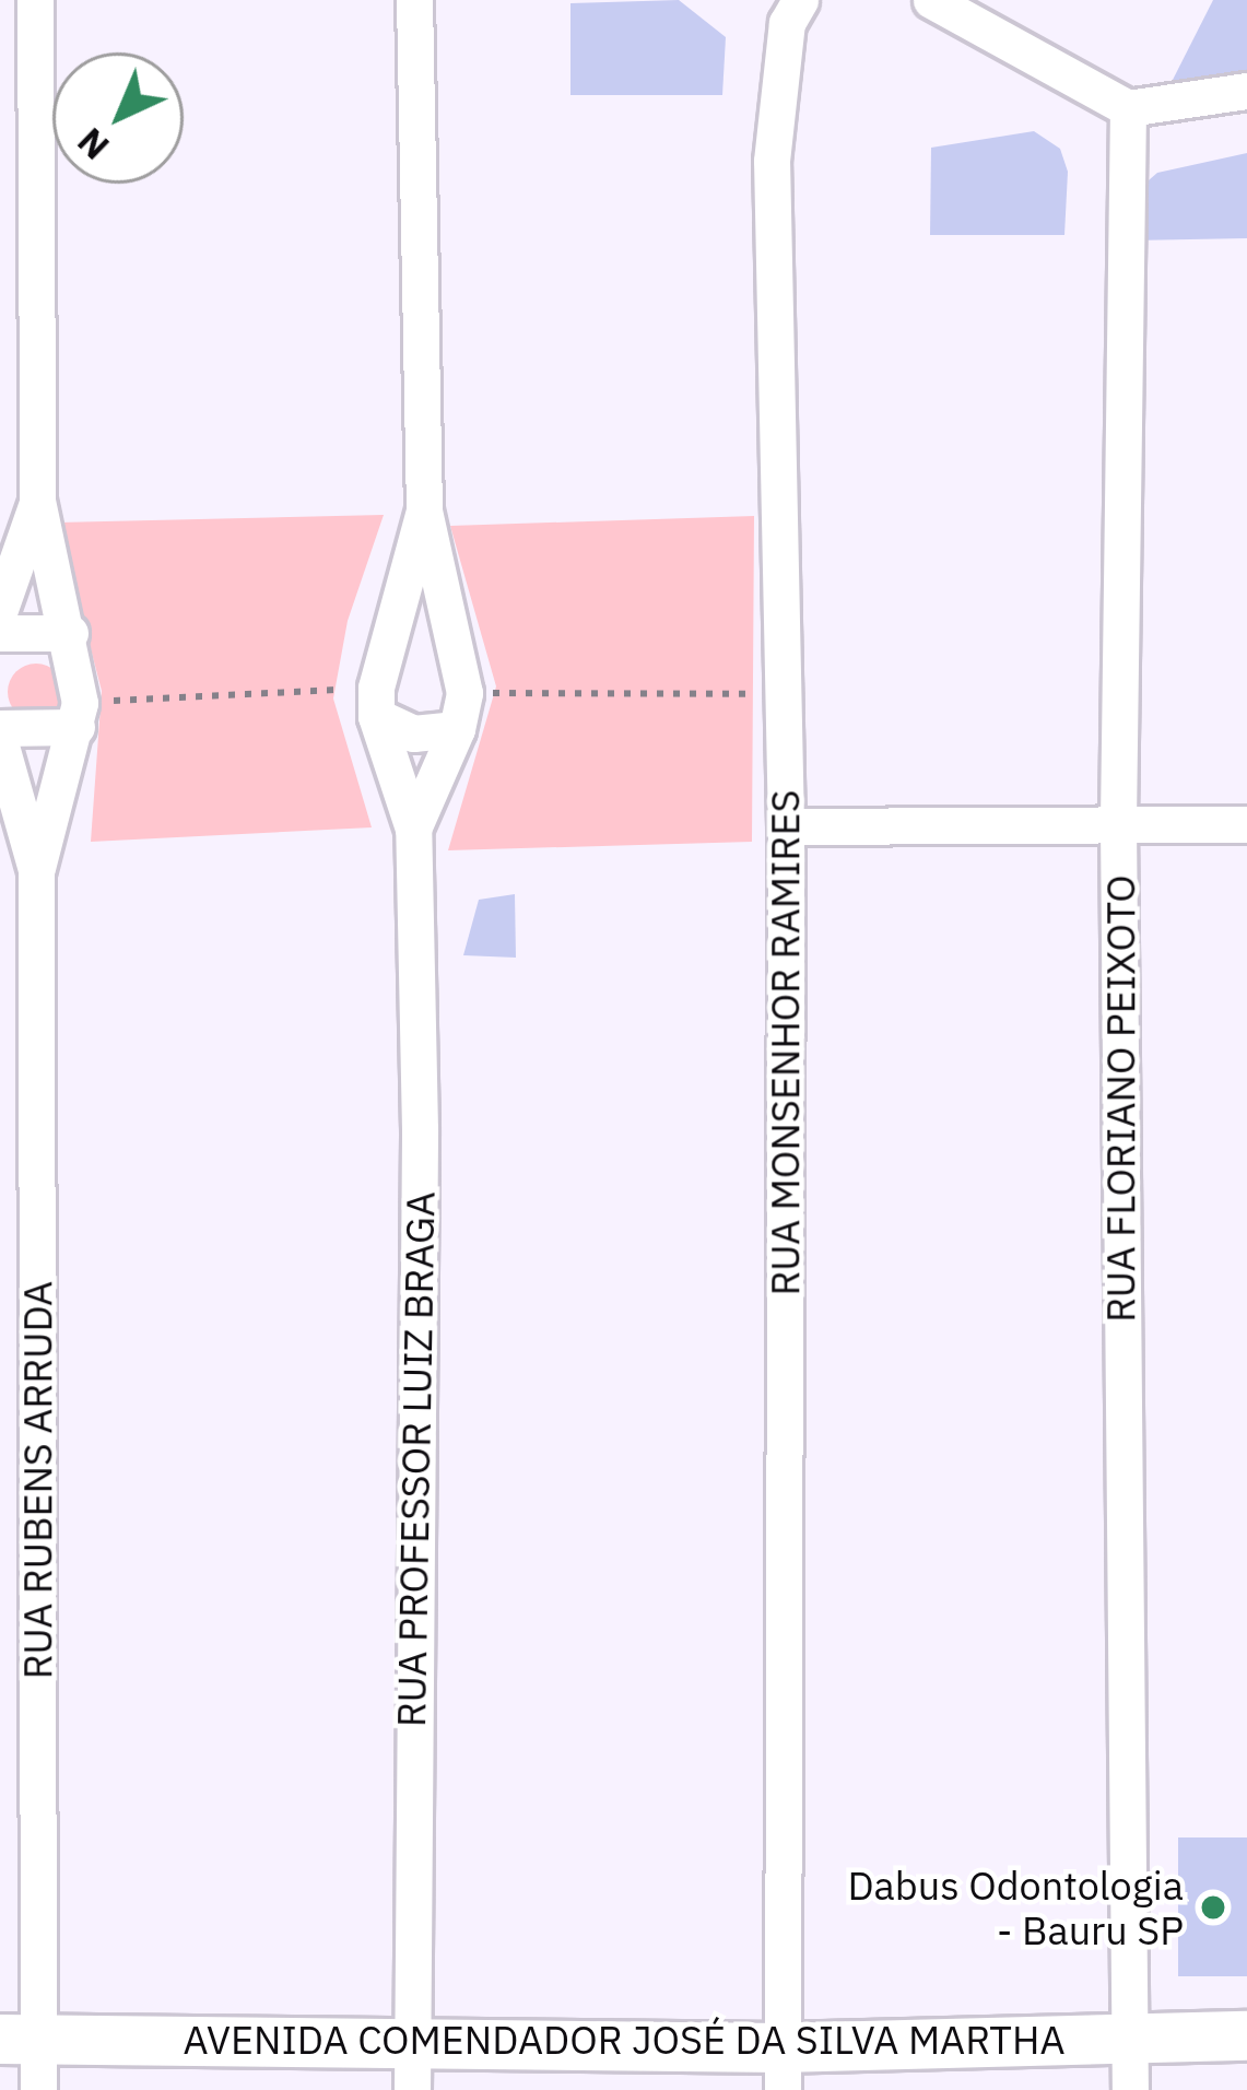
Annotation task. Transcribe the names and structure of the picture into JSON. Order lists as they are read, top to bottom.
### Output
{
  "streets": {
    "main road": ["AVENIDA COMENDADOR JOSÉ DA SILVA MARTHA"],
    "street": [
      "RUA MONSENHOR RAMIRES",
      "RUA FLORIANO PEIXOTO",
      "RUA PROFESSOR LUIZ BRAGA",
      "RUA RUBENS ARRUDA"
    ]
  },
  "crossings": [
    ["RUA MONSENHOR RAMIRES", "AVENIDA COMENDADOR JOSÉ DA SILVA MARTHA"],
    ["RUA FLORIANO PEIXOTO", "AVENIDA COMENDADOR JOSÉ DA SILVA MARTHA"],
    ["RUA PROFESSOR LUIZ BRAGA", "AVENIDA COMENDADOR JOSÉ DA SILVA MARTHA"],
    ["RUA RUBENS ARRUDA", "AVENIDA COMENDADOR JOSÉ DA SILVA MARTHA"]
  ],
  "places": ["Dabus Odontologia - Bauru SP"],
  "north": "bottom left"
}
